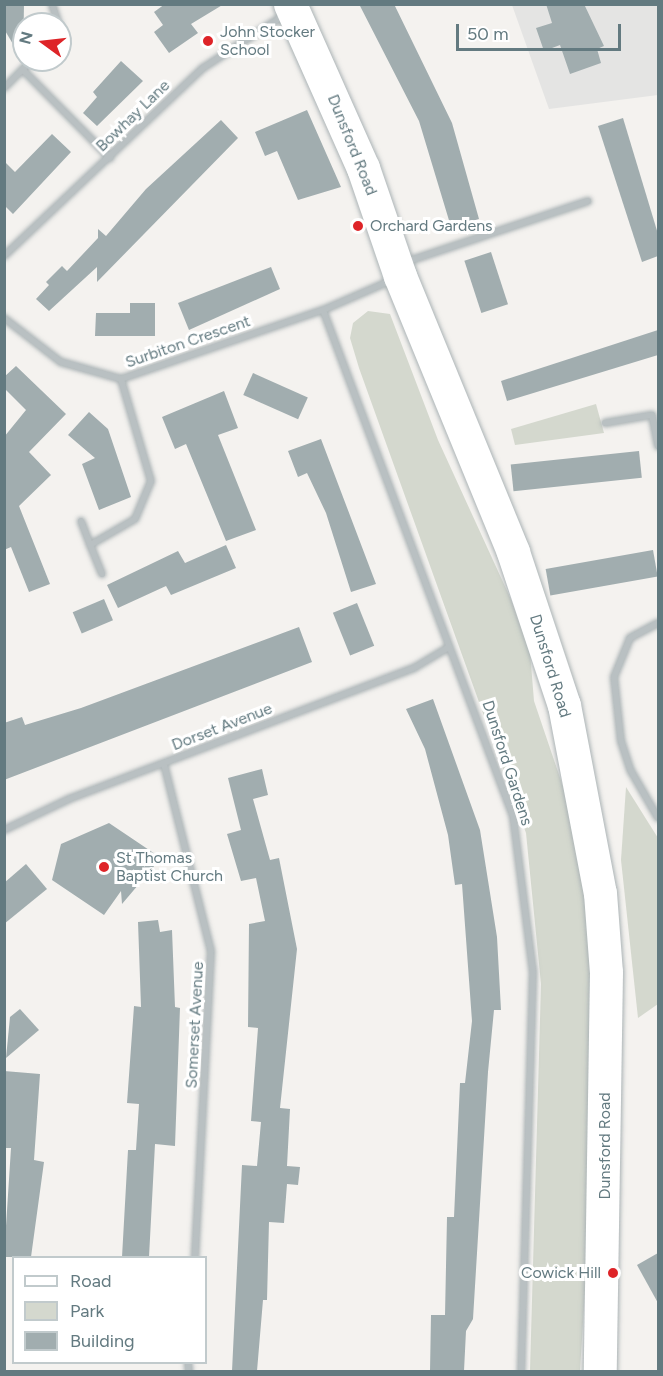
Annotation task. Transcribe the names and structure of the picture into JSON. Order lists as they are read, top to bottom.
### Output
{
  "streets": {
    "main road": ["Dunsford Road"],
    "street": [
      "Bowhay Lane",
      "Surbiton Crescent",
      "Dorset Avenue",
      "Dunsford Gardens",
      "Somerset Avenue"
    ]
  },
  "crossings": [
    ["Bowhay Lane", "Dunsford Road"],
    ["Surbiton Crescent", "Dunsford Gardens"],
    ["Dorset Avenue", "Dunsford Gardens"],
    ["Dorset Avenue", "Somerset Avenue"]
  ],
  "places": [
    "John Stocker School",
    "Orchard Gardens",
    "St Thomas Baptist Church",
    "Cowick Hill"
  ],
  "legend": ["Road", "Park", "Building"],
  "scale_bar": "50 m",
  "north": "left"
}
